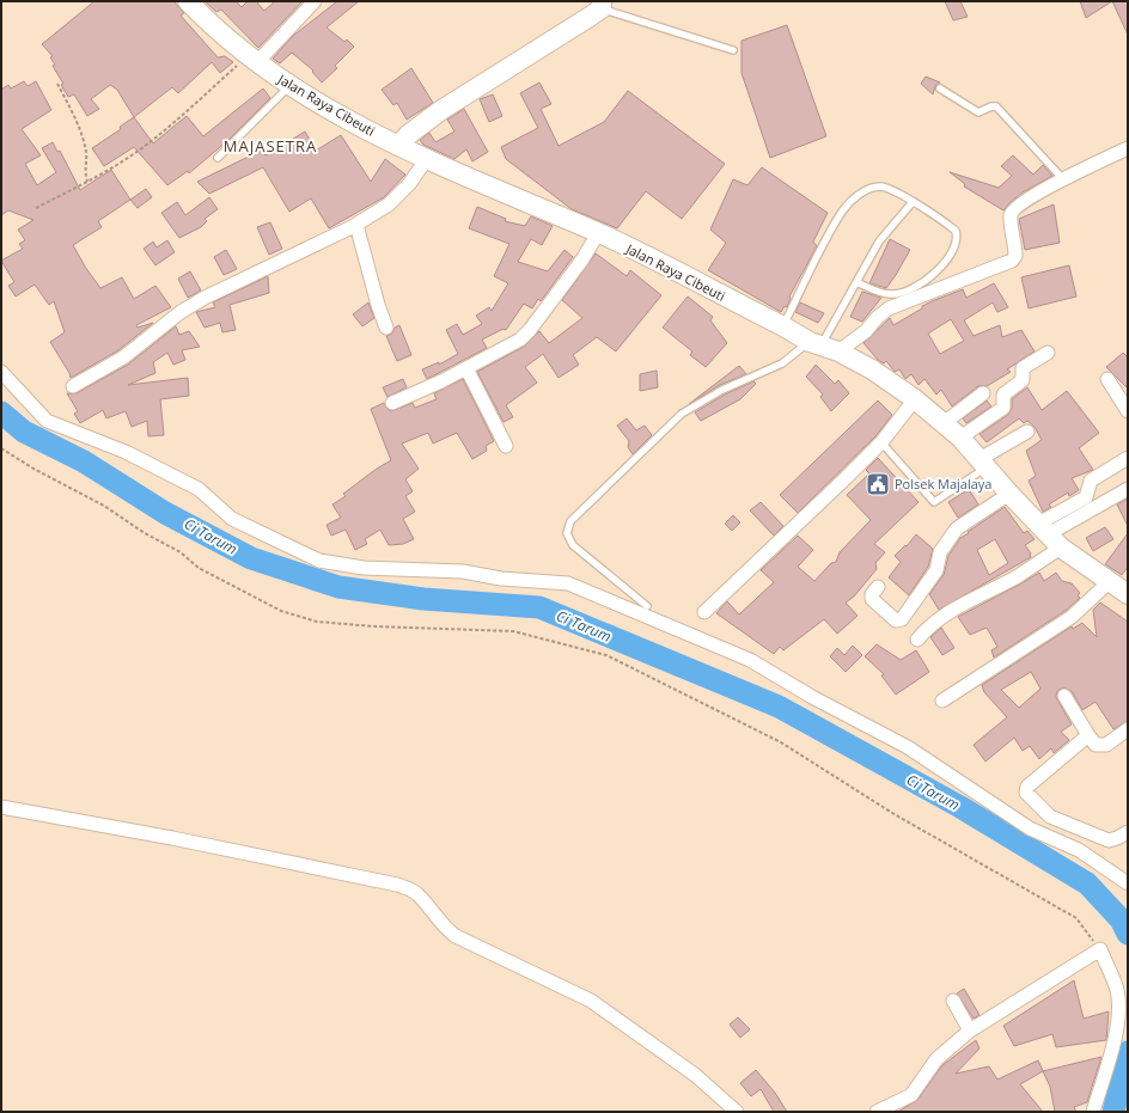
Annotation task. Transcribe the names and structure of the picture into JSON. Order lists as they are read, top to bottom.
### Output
{
  "streets": {
    "main road": ["Jalan Raya Cibeuti"]
  },
  "districts": ["MAJASETRA"],
  "water": ["Ci Tarum"],
  "places": {
    "public building": ["Polsek Majalaya"]
  }
}
